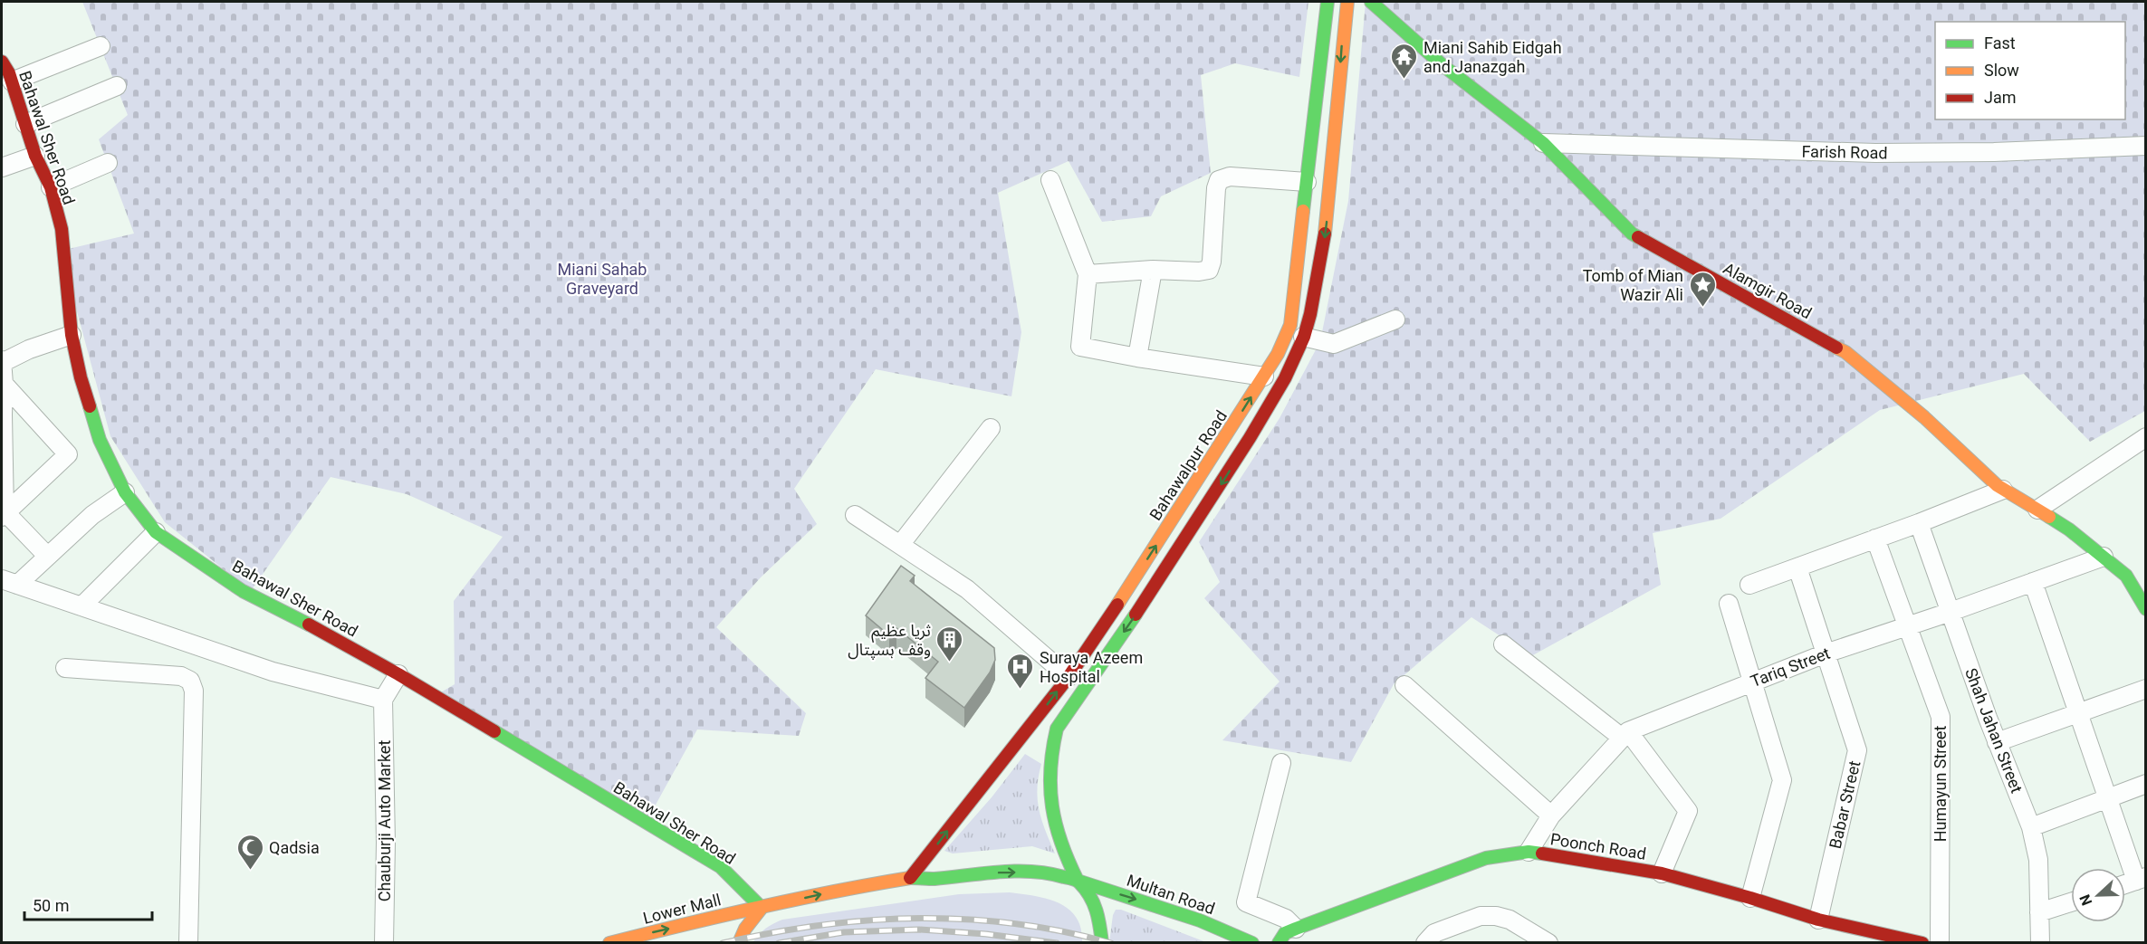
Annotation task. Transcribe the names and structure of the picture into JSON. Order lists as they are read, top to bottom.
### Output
{
  "streets": {
    "main road": [
      "Bahawal Sher Road",
      "Alamgir Road",
      "Bahawalpur Road",
      "Poonch Road",
      "Multan Road",
      "Lower Mall"
    ],
    "street": [
      "Farish Road",
      "Tariq Street",
      "Shah Jahan Street",
      "Humayun Street",
      "Babar Street",
      "Chauburji Auto Market"
    ]
  },
  "crossings": [
    ["Bahawal Sher Road", "Lower Mall"],
    ["Farish Road", "Alamgir Road"],
    ["Alamgir Road", "Tariq Street"],
    ["Bahawalpur Road", "Multan Road"],
    ["Bahawalpur Road", "Lower Mall"],
    ["Tariq Street", "Shah Jahan Street"],
    ["Tariq Street", "Humayun Street"],
    ["Tariq Street", "Babar Street"],
    ["Tariq Street", "Poonch Road"],
    ["Babar Street", "Poonch Road"],
    ["Multan Road", "Lower Mall"]
  ],
  "one_way": ["Multan Road", "Lower Mall"],
  "parks": ["Miani Sahab Graveyard"],
  "places": {
    "temple": ["Miani Sahib Eidgah and Janazgah"],
    "place": ["Tomb of Mian Wazir Ali"],
    "building": ["ثریا عظیم وقف ہسپتال"],
    "hospital": ["Suraya Azeem Hospital"],
    "mosque": ["Qadsia"]
  },
  "legend": ["Fast", "Slow", "Jam"],
  "scale_bar": "50 m",
  "north": "left"
}
